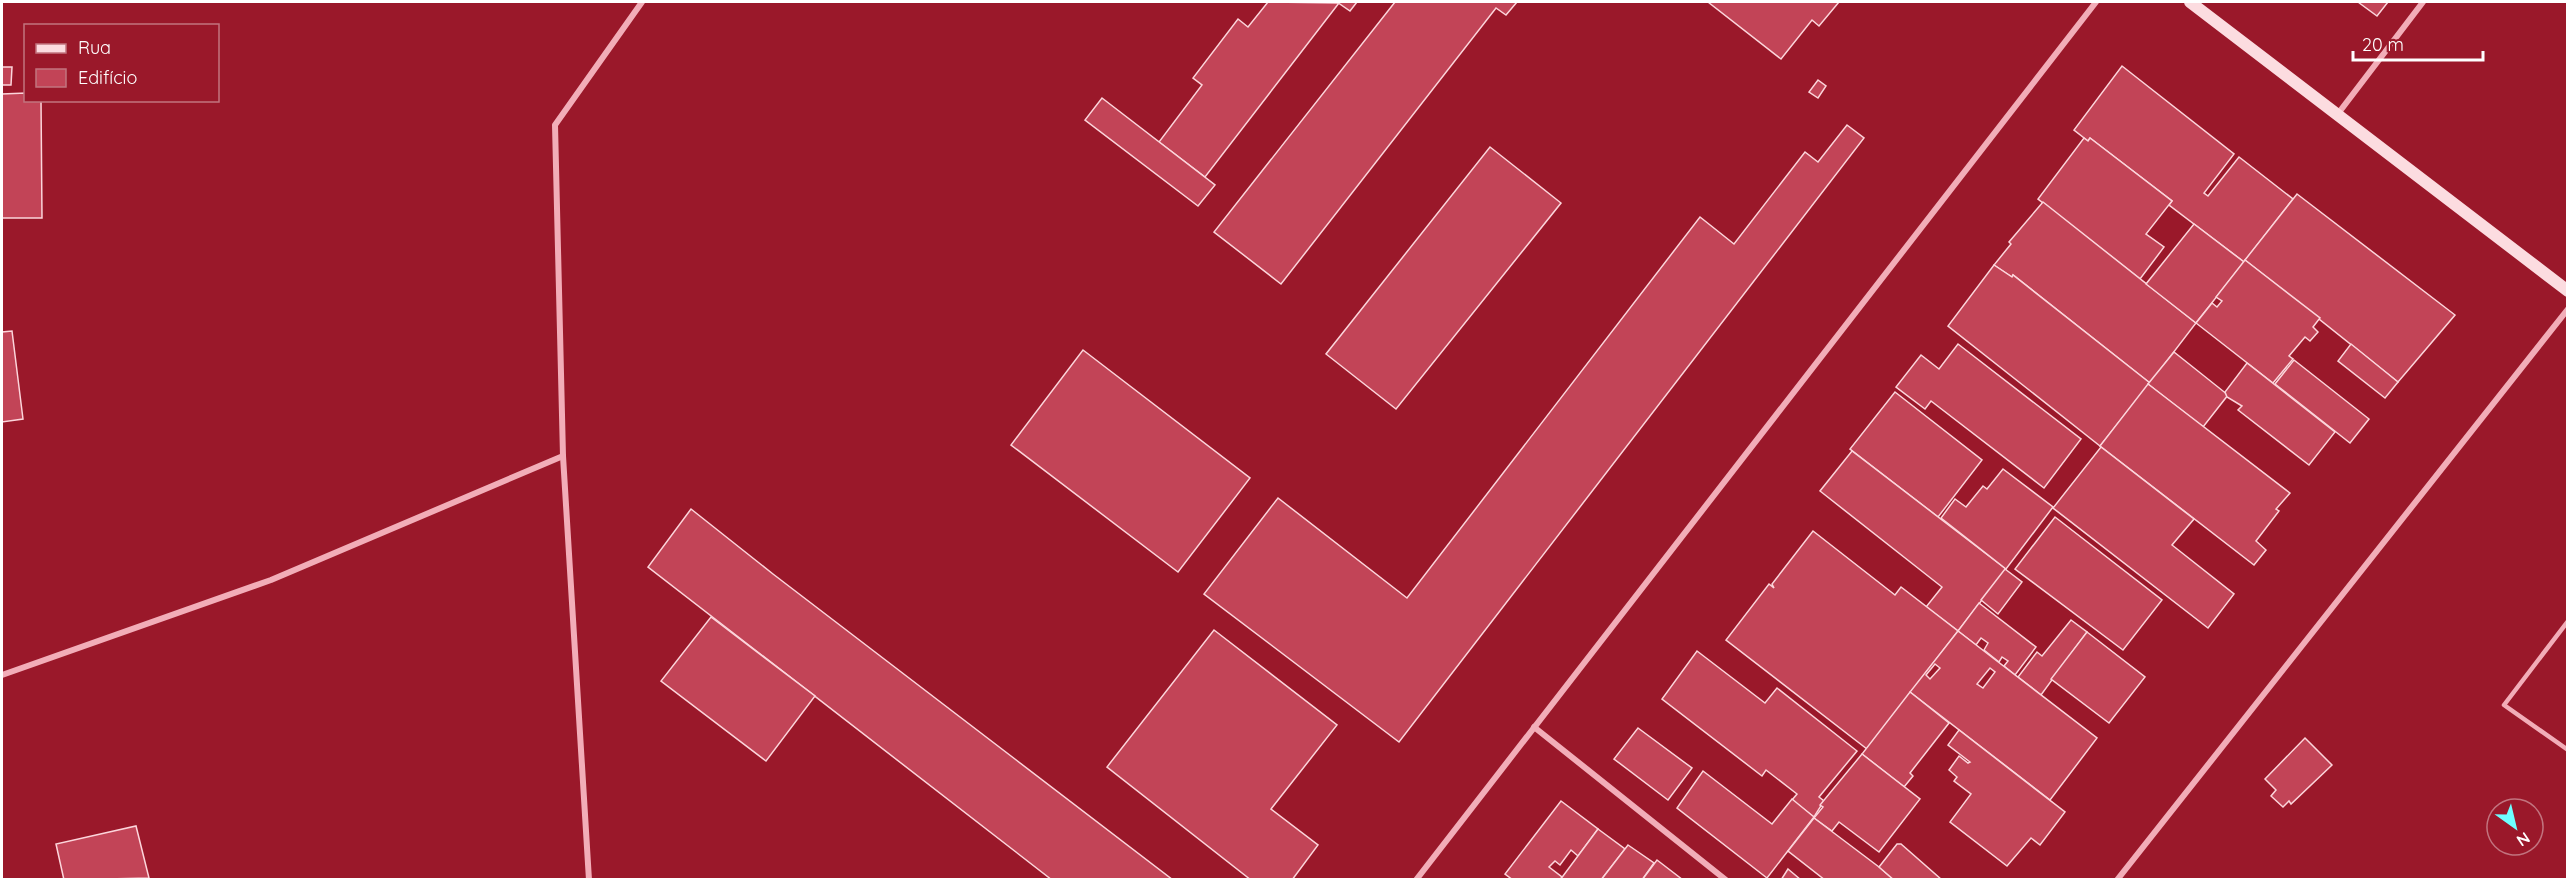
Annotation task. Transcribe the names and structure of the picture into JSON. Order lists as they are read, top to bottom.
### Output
{
  "legend": ["Rua", "Edifício"],
  "scale_bar": "20 m",
  "north": "bottom right"
}
